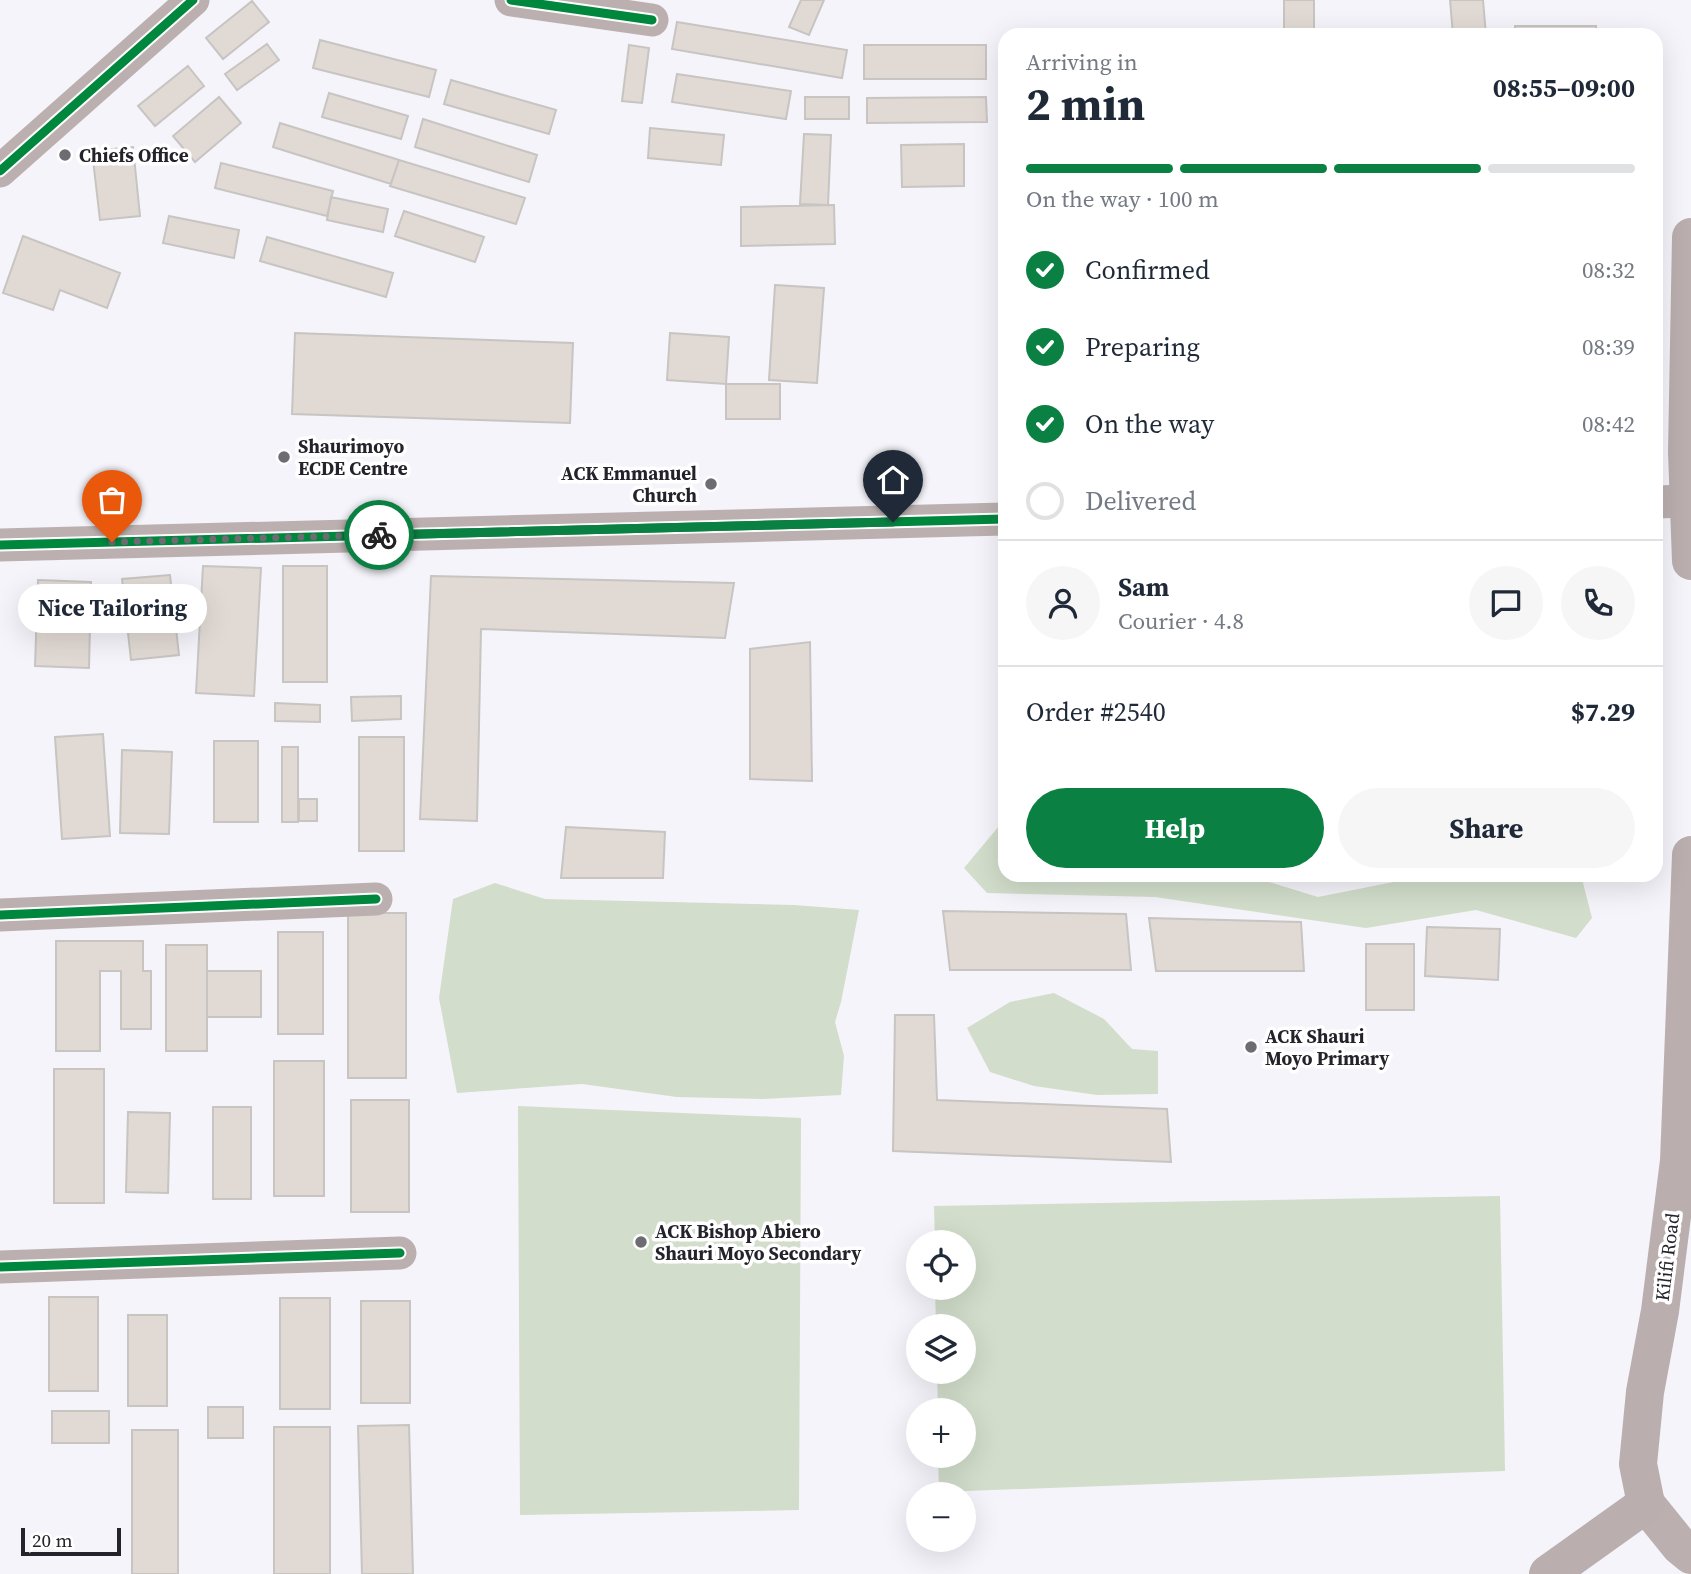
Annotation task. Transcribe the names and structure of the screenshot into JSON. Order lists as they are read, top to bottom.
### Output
{
  "streets": {
    "main road": ["Kilifi Road"]
  },
  "places": [
    "Chiefs Office",
    "Shaurimoyo ECDE Centre",
    "ACK Emmanuel Church",
    "Nice Tailoring",
    "ACK Shauri Moyo Primary",
    "ACK Bishop Abiero Shauri Moyo Secondary"
  ],
  "scale_bar": "20 m",
  "page": {
    "heading": ["2 min", "Arriving in", "08:55–09:00"],
    "panel": [
      "Sam",
      "Courier · 4.8",
      "Order #2540",
      "$7.29"
    ],
    "bar": "On the way · 100 m",
    "list": [
      ["Confirmed", "08:32"],
      ["Preparing", "08:39"],
      ["On the way", "08:42"],
      "Delivered"
    ],
    "bubble": "Nice Tailoring",
    "buttons": ["Help", "Share"],
    "map_buttons": ["+", "−"],
    "scale": "20 m"
  }
}
